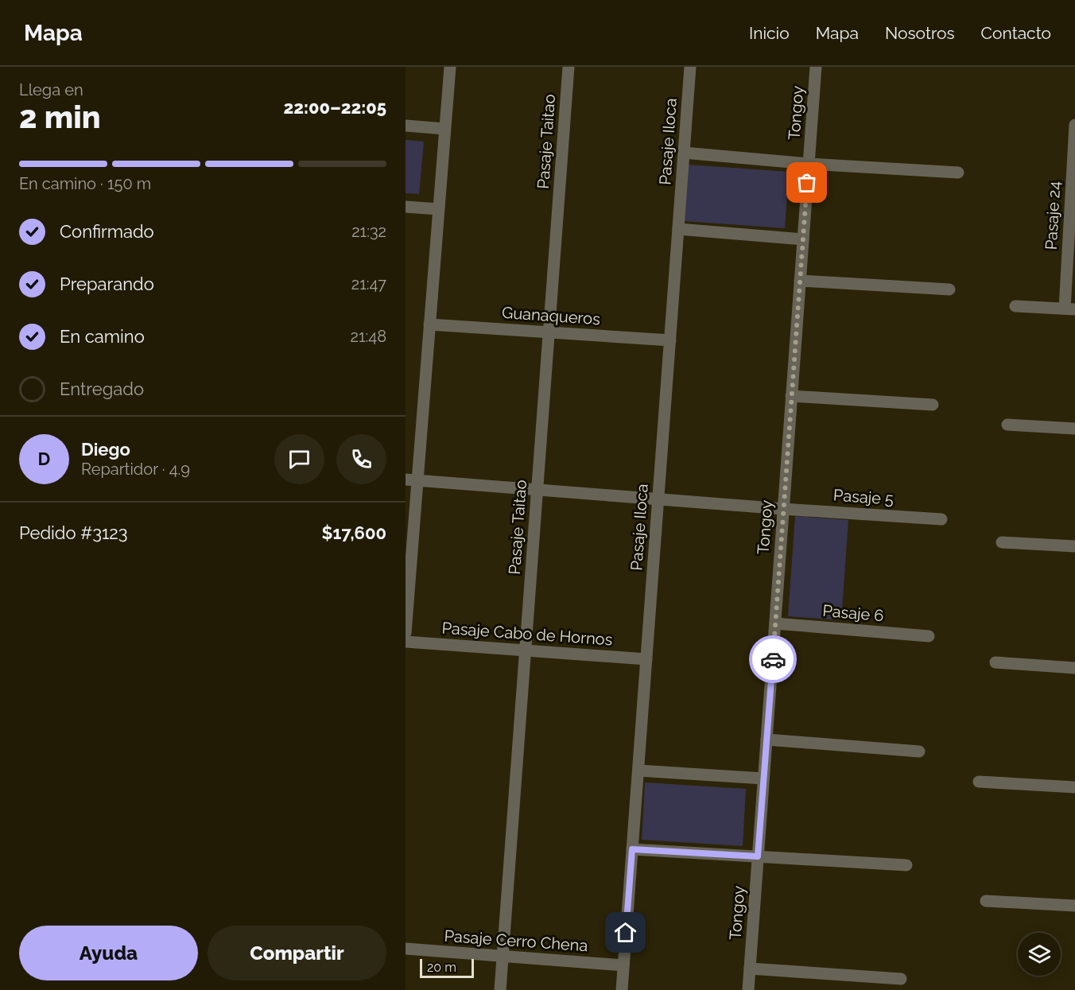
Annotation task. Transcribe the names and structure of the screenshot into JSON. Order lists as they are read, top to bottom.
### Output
{
  "streets": {
    "street": [
      "Tongoy",
      "Pasaje Taitao",
      "Pasaje Iloca",
      "Pasaje 24",
      "Guanaqueros",
      "Pasaje 5",
      "Pasaje 6",
      "Pasaje Cabo de Hornos",
      "Pasaje Cerro Chena"
    ]
  },
  "crossings": [
    ["Tongoy", "Pasaje 5"],
    ["Tongoy", "Pasaje 6"],
    ["Pasaje Taitao", "Guanaqueros"],
    ["Pasaje Taitao", "Pasaje 5"],
    ["Pasaje Taitao", "Pasaje Cabo de Hornos"],
    ["Pasaje Taitao", "Pasaje Cerro Chena"],
    ["Pasaje Iloca", "Guanaqueros"],
    ["Pasaje Iloca", "Pasaje 5"],
    ["Pasaje Iloca", "Pasaje Cabo de Hornos"],
    ["Pasaje Iloca", "Pasaje Cerro Chena"]
  ],
  "scale_bar": "20 m",
  "page": {
    "header": "Mapa",
    "nav": [
      "Inicio",
      "Mapa",
      "Nosotros",
      "Contacto"
    ],
    "heading": ["2 min", "Llega en", "22:00–22:05"],
    "panel": [
      "Diego",
      "Repartidor · 4.9",
      "Pedido #3123",
      "$17,600"
    ],
    "bar": "En camino · 150 m",
    "list": [
      ["Confirmado", "21:32"],
      ["Preparando", "21:47"],
      ["En camino", "21:48"],
      "Entregado"
    ],
    "round": "D",
    "buttons": ["Ayuda", "Compartir"],
    "scale": "20 m"
  }
}
